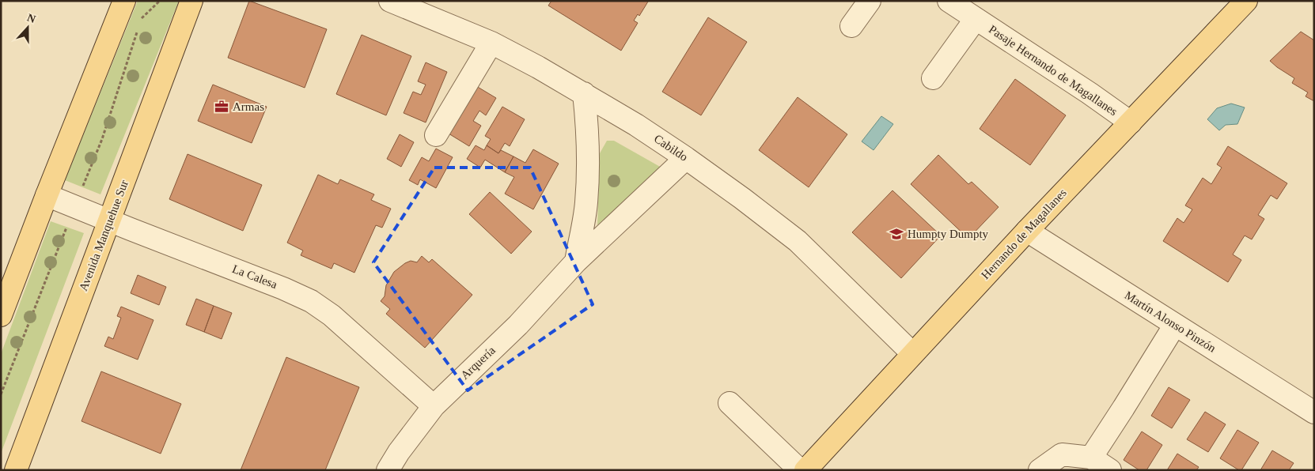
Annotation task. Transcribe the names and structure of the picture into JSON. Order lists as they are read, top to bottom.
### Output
{
  "streets": {
    "main road": ["Hernando de Magallanes", "Avenida Manquehue Sur"],
    "street": [
      "Pasaje Hernando de Magallanes",
      "Cabildo",
      "La Calesa",
      "Martín Alonso Pinzón",
      "Arquería"
    ]
  },
  "crossings": [
    ["Pasaje Hernando de Magallanes", "Hernando de Magallanes"],
    ["Cabildo", "Hernando de Magallanes"],
    ["Cabildo", "Arquería"],
    ["Hernando de Magallanes", "Martín Alonso Pinzón"],
    ["Avenida Manquehue Sur", "La Calesa"],
    ["La Calesa", "Arquería"]
  ],
  "places": {
    "office": ["Armas"],
    "school or university": ["Humpty Dumpty"]
  },
  "north": "top"
}
